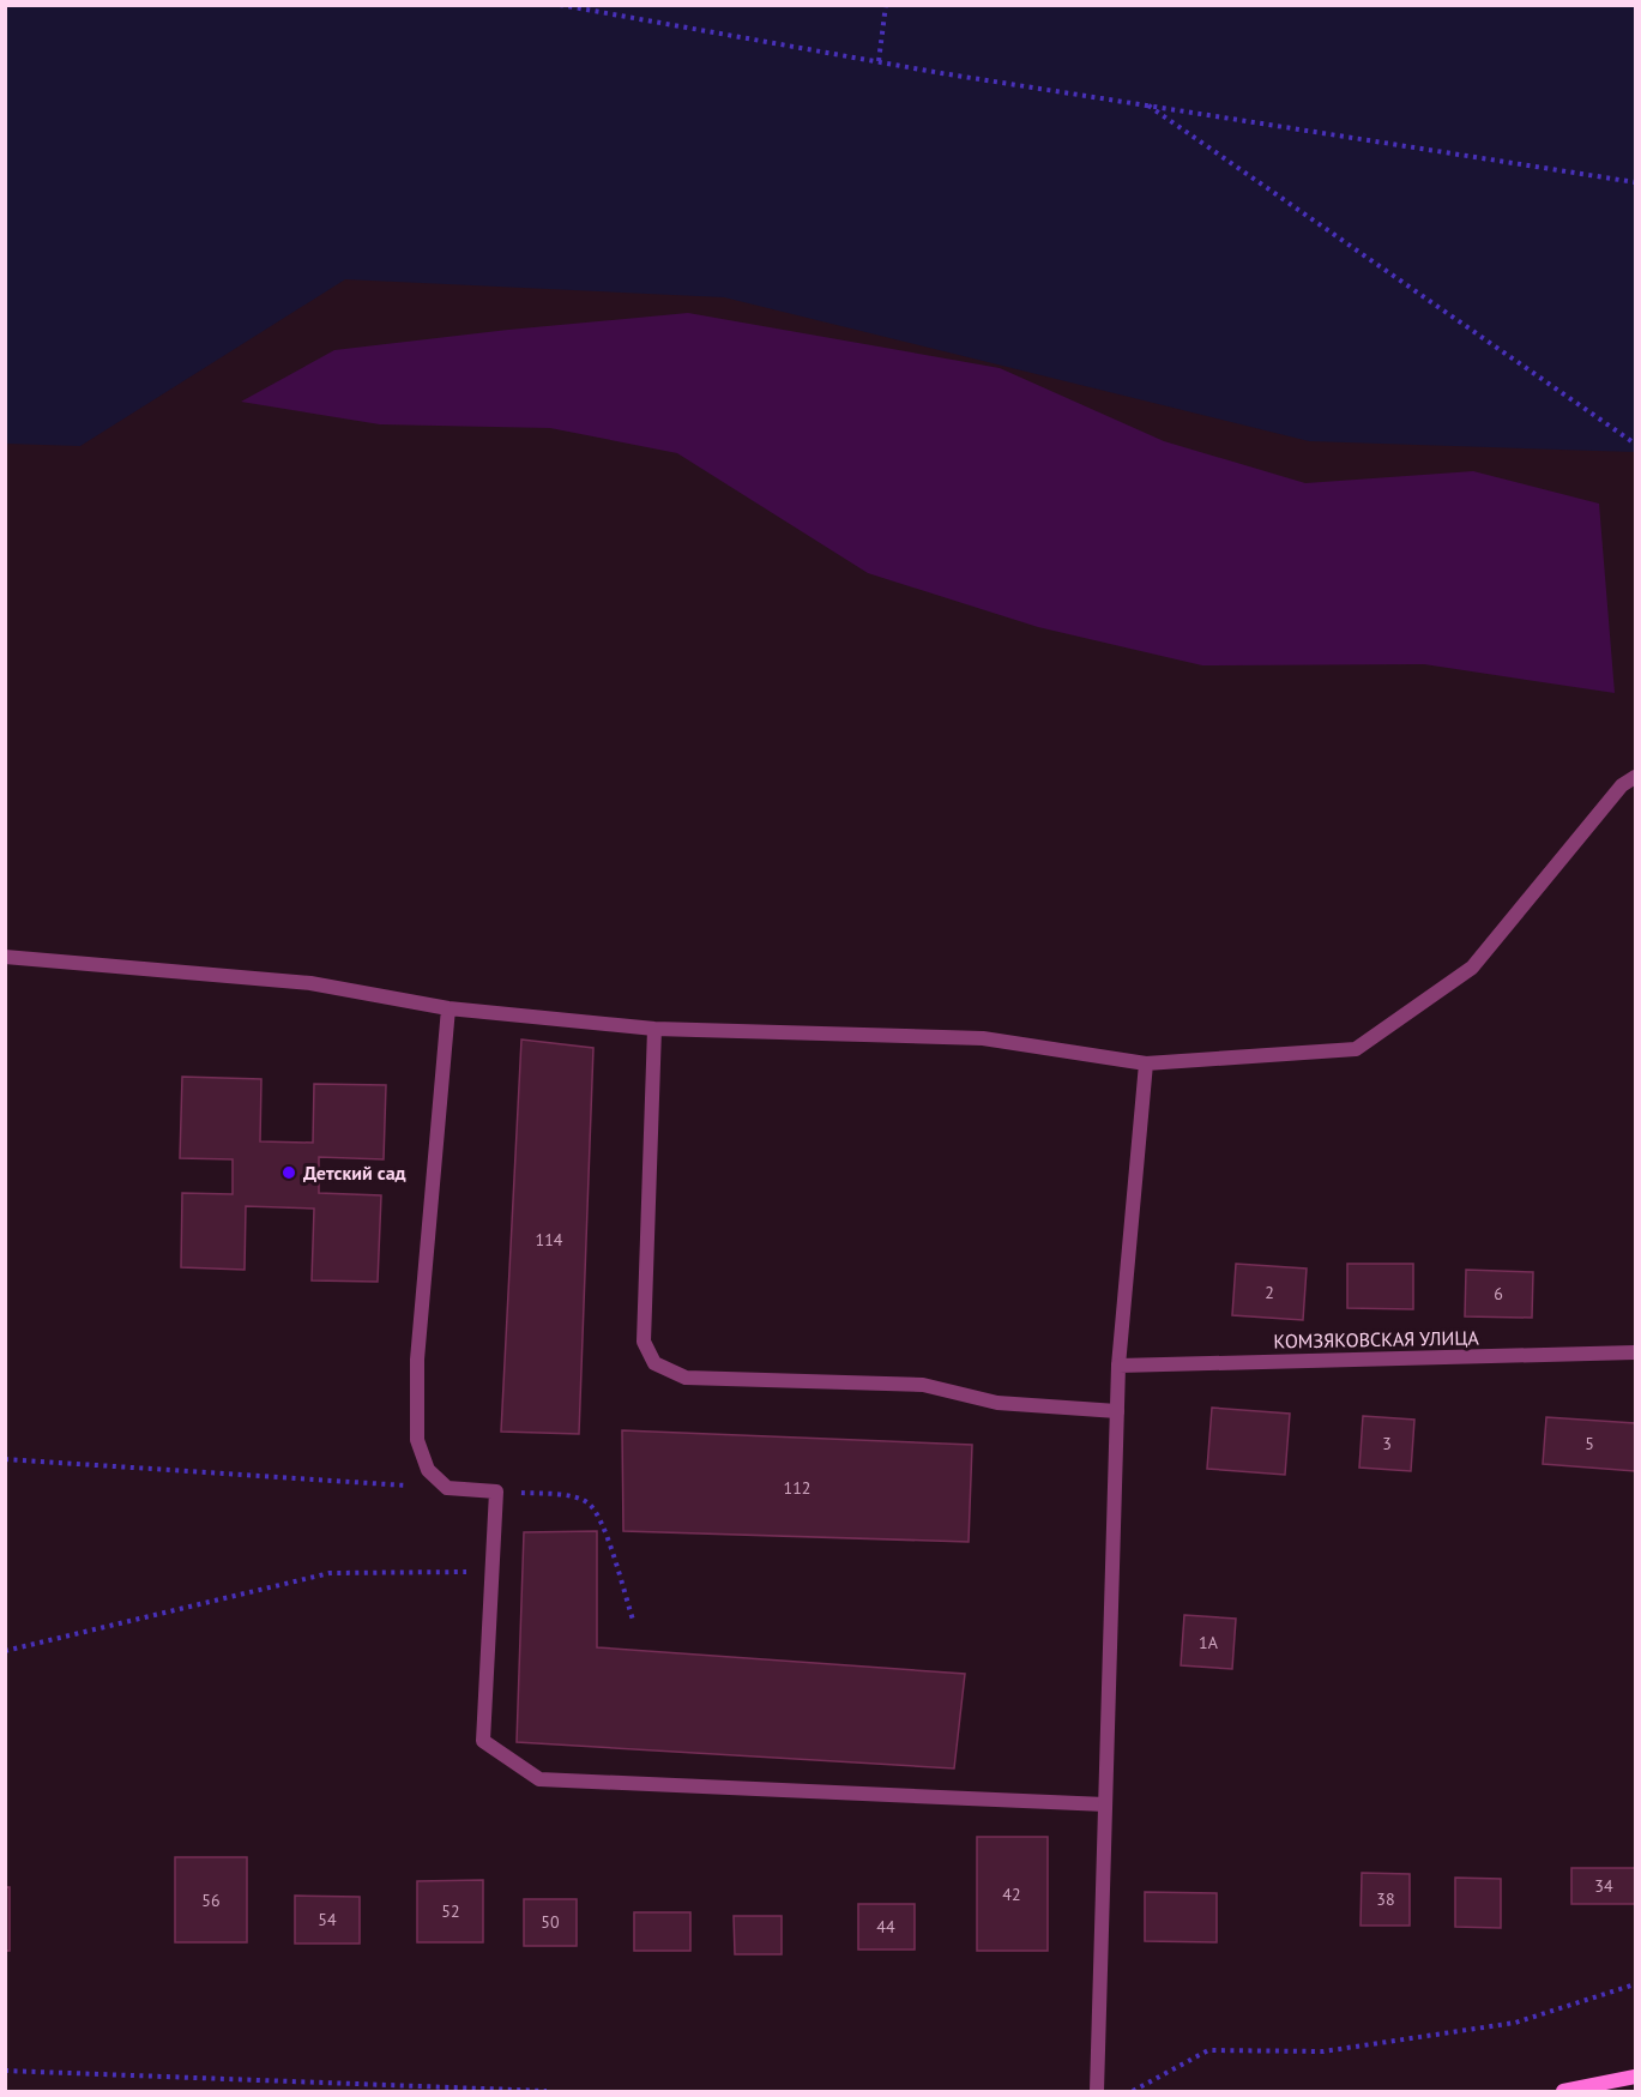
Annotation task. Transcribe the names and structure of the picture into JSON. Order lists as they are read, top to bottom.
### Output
{
  "streets": {
    "street": ["КОМЗЯКОВСКАЯ УЛИЦА"]
  },
  "places": ["Детский сад"],
  "house_numbers": [
    "114",
    "2",
    "6",
    "3",
    "5",
    "112",
    "1А",
    "34",
    "42",
    "38",
    "56",
    "52",
    "54",
    "50",
    "44"
  ]
}
